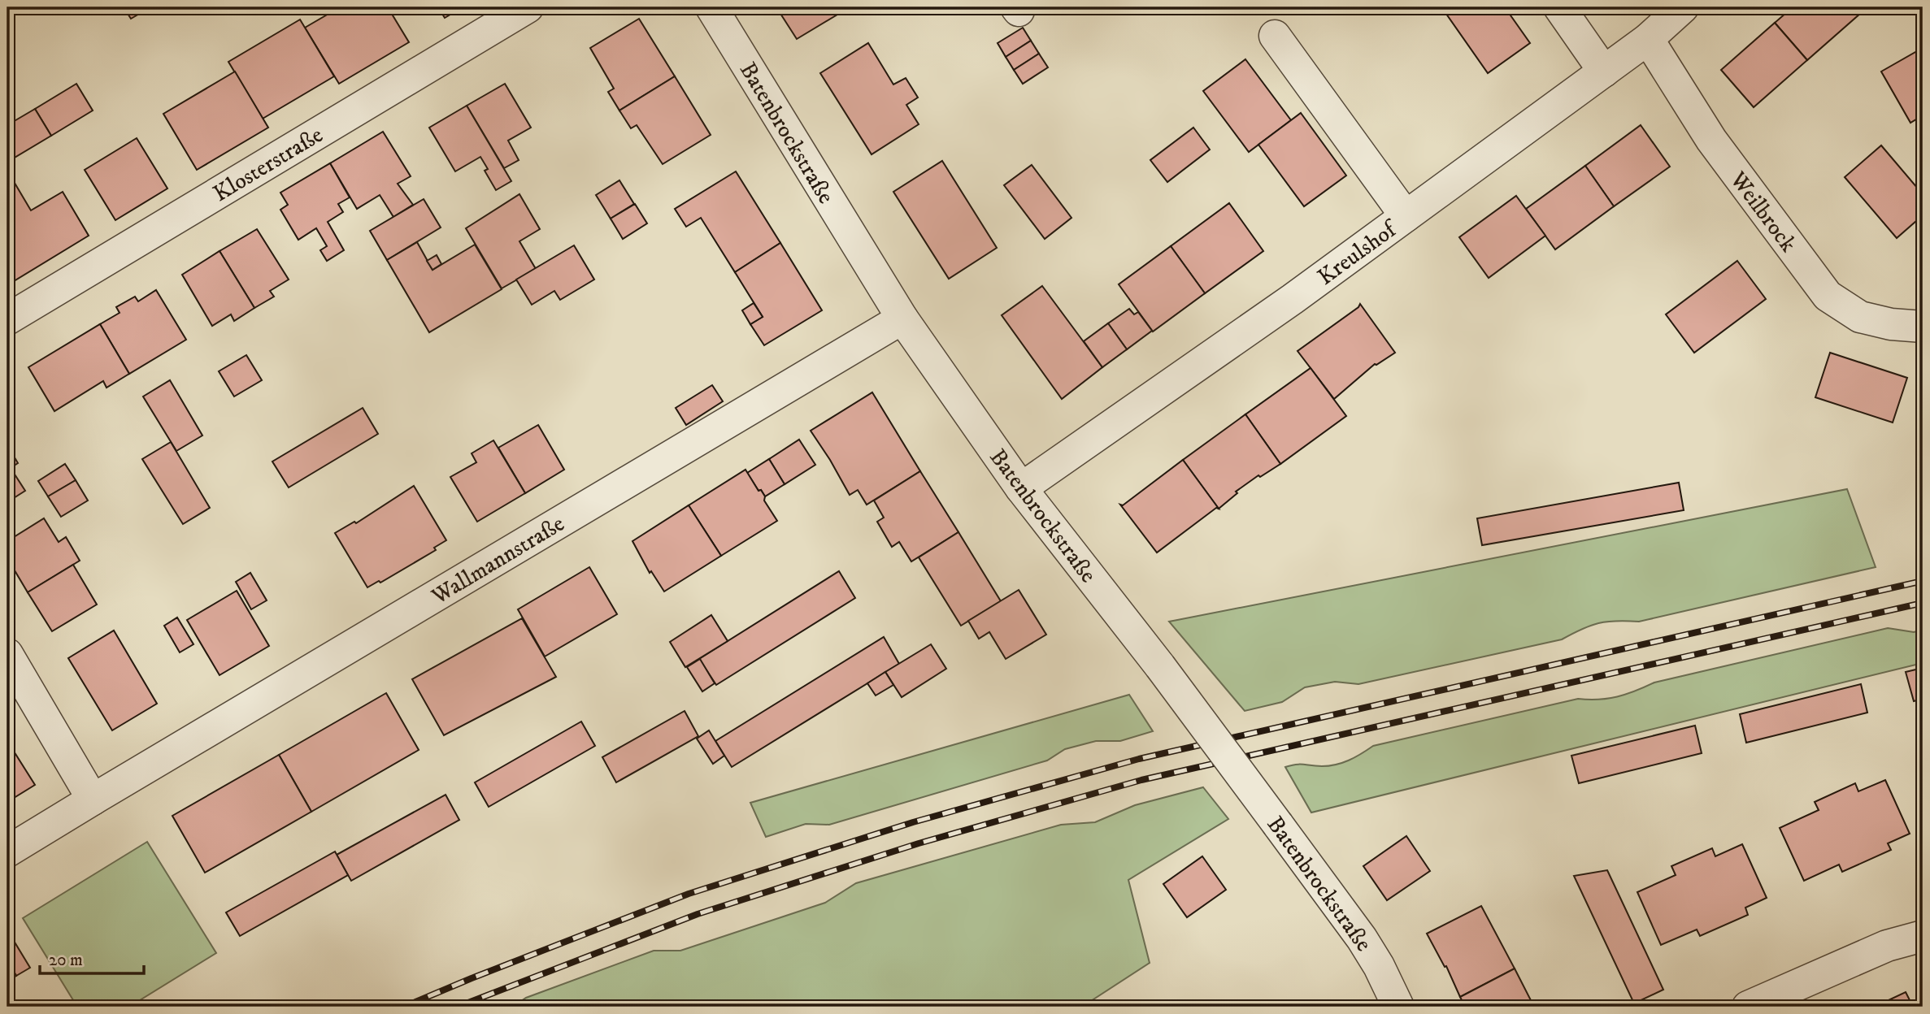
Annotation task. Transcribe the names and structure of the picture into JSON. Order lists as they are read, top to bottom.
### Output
{
  "streets": {
    "street": [
      "Batenbrockstraße",
      "Klosterstraße",
      "Weilbrock",
      "Kreulshof",
      "Wallmannstraße"
    ]
  },
  "crossings": [
    ["Batenbrockstraße", "Kreulshof"],
    ["Batenbrockstraße", "Wallmannstraße"],
    ["Weilbrock", "Kreulshof"]
  ],
  "scale_bar": "20 m"
}
